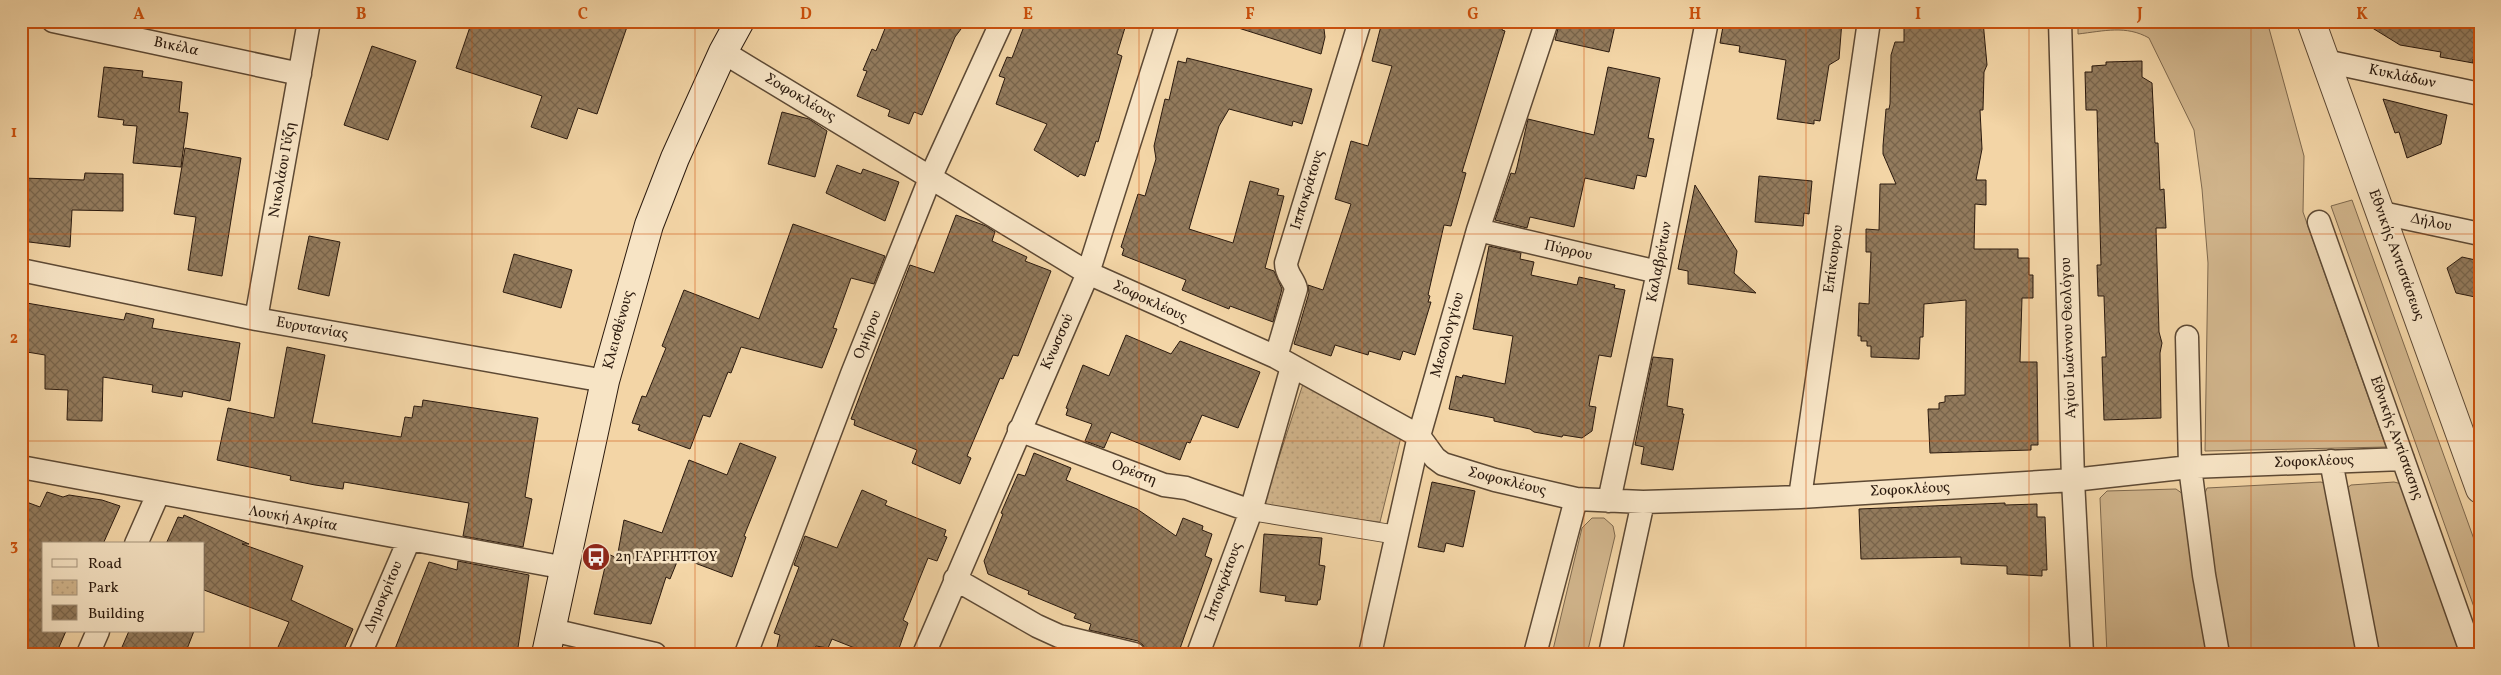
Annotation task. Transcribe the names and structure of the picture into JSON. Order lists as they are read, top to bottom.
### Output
{
  "streets": {
    "main road": ["Εθνικής Αντιστάσεως", "Κλεισθένους"],
    "street": [
      "Βικέλα",
      "Κυκλάδων",
      "Σοφοκλέους",
      "Νικολάου Γύζη",
      "Ιπποκράτους",
      "Δήλου",
      "Πύρρου",
      "Επίκουρου",
      "Καλαβρύτων",
      "Ευρυτανίας",
      "Ομήρου",
      "Μεσολογγίου",
      "Αγίου Ιωάννου Θεολόγου",
      "Κνωσσού",
      "Εθνικής Αντίστασης",
      "Ορέστη",
      "Λουκή Ακρίτα",
      "Δημοκρίτου"
    ]
  },
  "crossings": [
    ["Βικέλα", "Νικολάου Γύζη"],
    ["Κυκλάδων", "Εθνικής Αντιστάσεως"],
    ["Σοφοκλέους", "Ιπποκράτους"],
    ["Σοφοκλέους", "Επίκουρου"],
    ["Σοφοκλέους", "Καλαβρύτων"],
    ["Σοφοκλέους", "Κλεισθένους"],
    ["Σοφοκλέους", "Ομήρου"],
    ["Σοφοκλέους", "Μεσολογγίου"],
    ["Σοφοκλέους", "Αγίου Ιωάννου Θεολόγου"],
    ["Σοφοκλέους", "Κνωσσού"],
    ["Σοφοκλέους", "Εθνικής Αντίστασης"],
    ["Νικολάου Γύζη", "Ευρυτανίας"],
    ["Ιπποκράτους", "Ορέστη"],
    ["Δήλου", "Εθνικής Αντιστάσεως"],
    ["Πύρρου", "Καλαβρύτων"],
    ["Πύρρου", "Μεσολογγίου"],
    ["Ευρυτανίας", "Κλεισθένους"],
    ["Κλεισθένους", "Λουκή Ακρίτα"],
    ["Κνωσσού", "Ορέστη"],
    ["Λουκή Ακρίτα", "Δημοκρίτου"]
  ],
  "places": {
    "bus stop": ["2η ΓΑΡΓΗΤΤΟΥ"]
  },
  "legend": ["Road", "Park", "Building"],
  "grid": {
    "columns": [
      "A",
      "B",
      "C",
      "D",
      "E",
      "F",
      "G",
      "H",
      "I",
      "J",
      "K"
    ],
    "rows": ["1", "2", "3"]
  }
}
